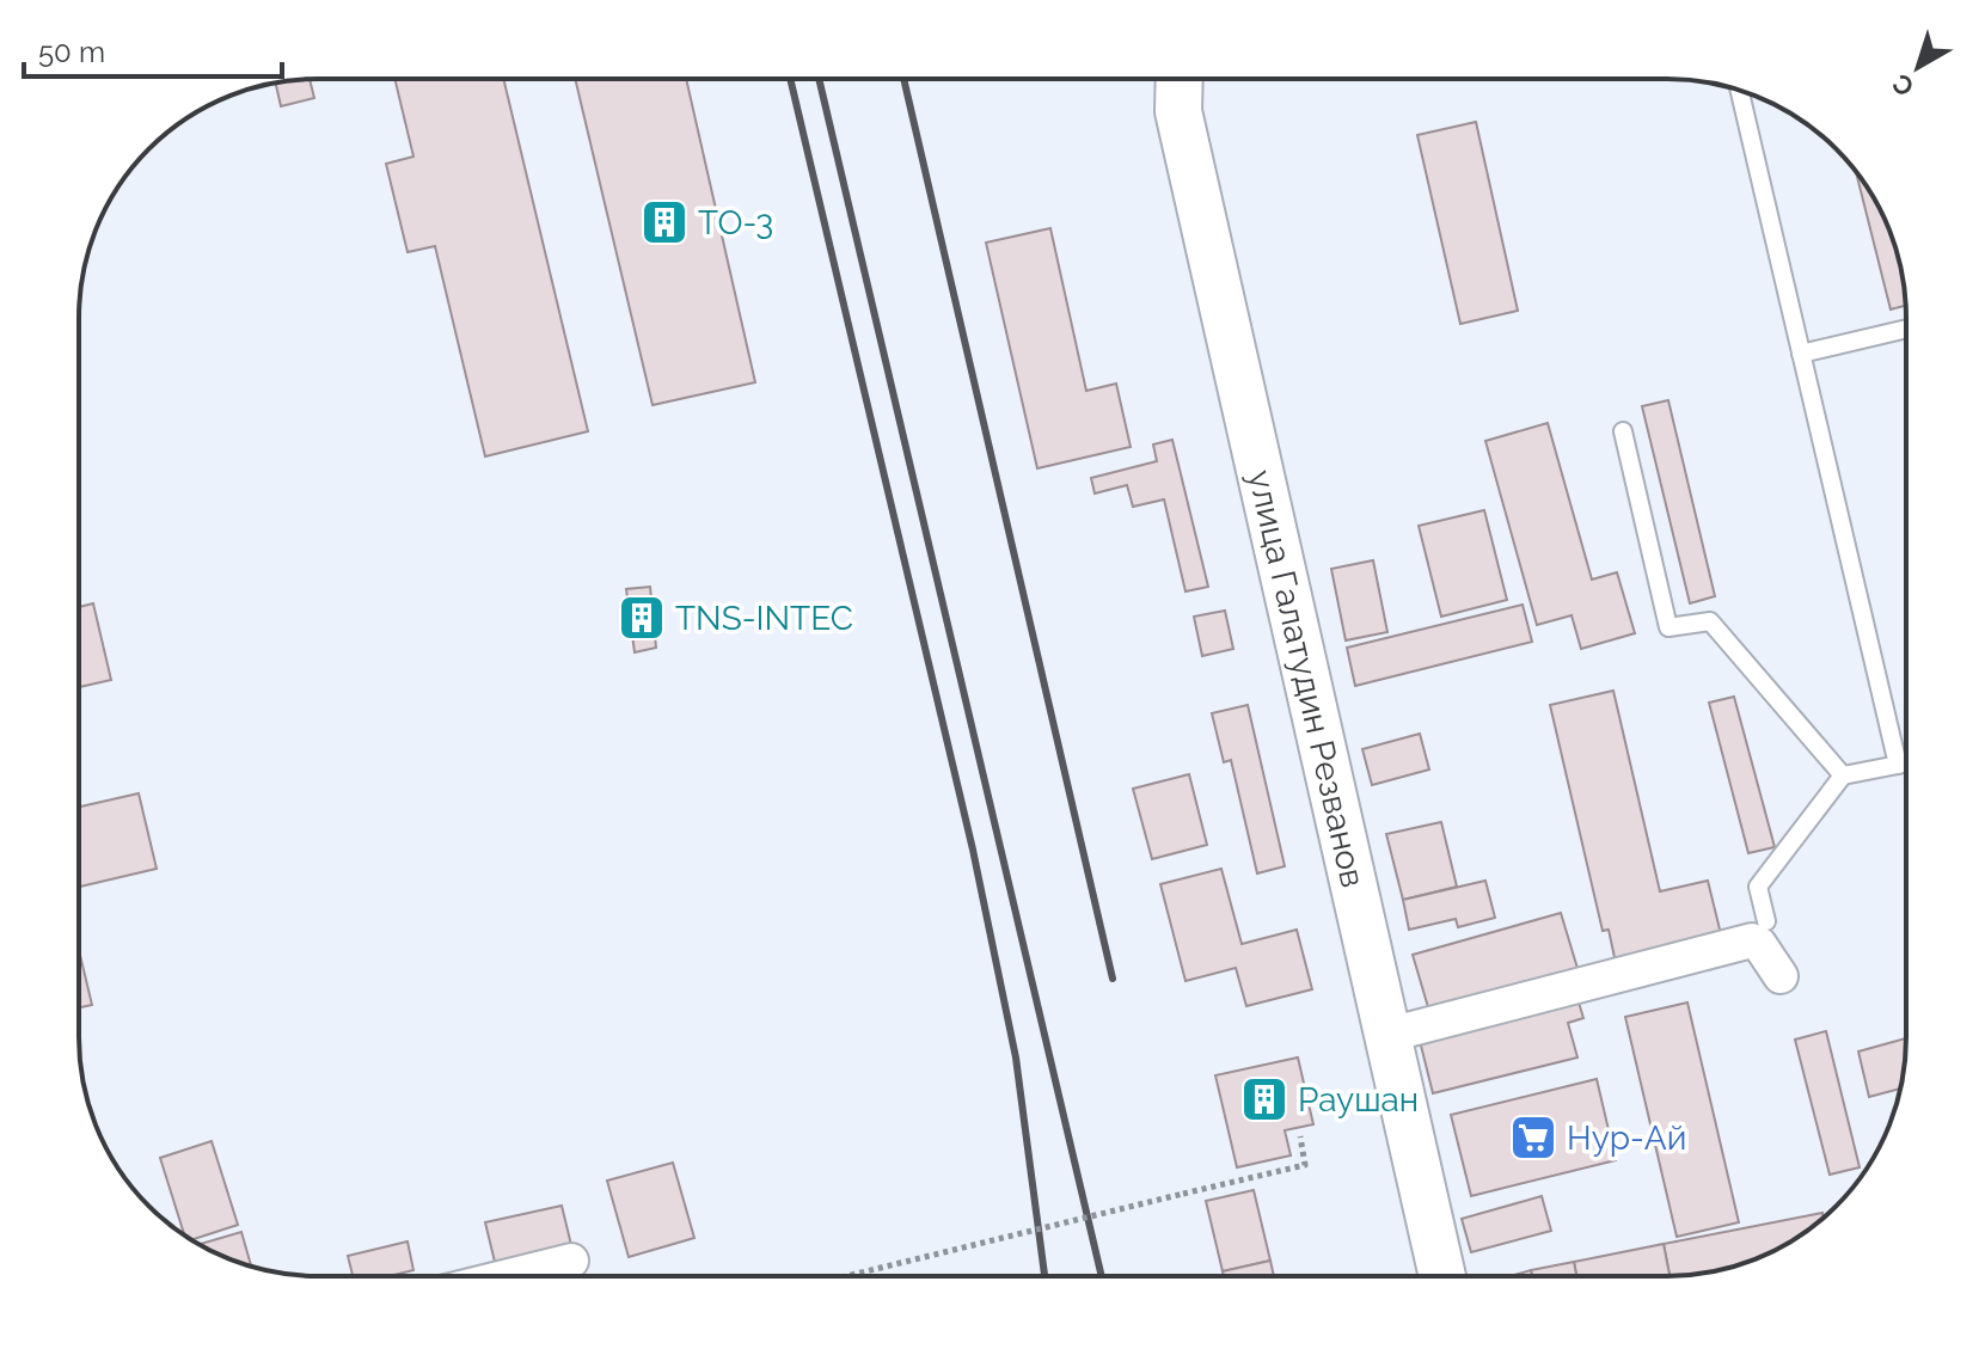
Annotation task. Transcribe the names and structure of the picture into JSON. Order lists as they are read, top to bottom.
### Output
{
  "streets": {
    "street": ["улица Галатудин Резванов"]
  },
  "places": {
    "building": ["ТО-3", "TNS-INTEC", "Раушан"],
    "supermarket": ["Нур-Ай"]
  },
  "scale_bar": "50 m",
  "north": "bottom left"
}
